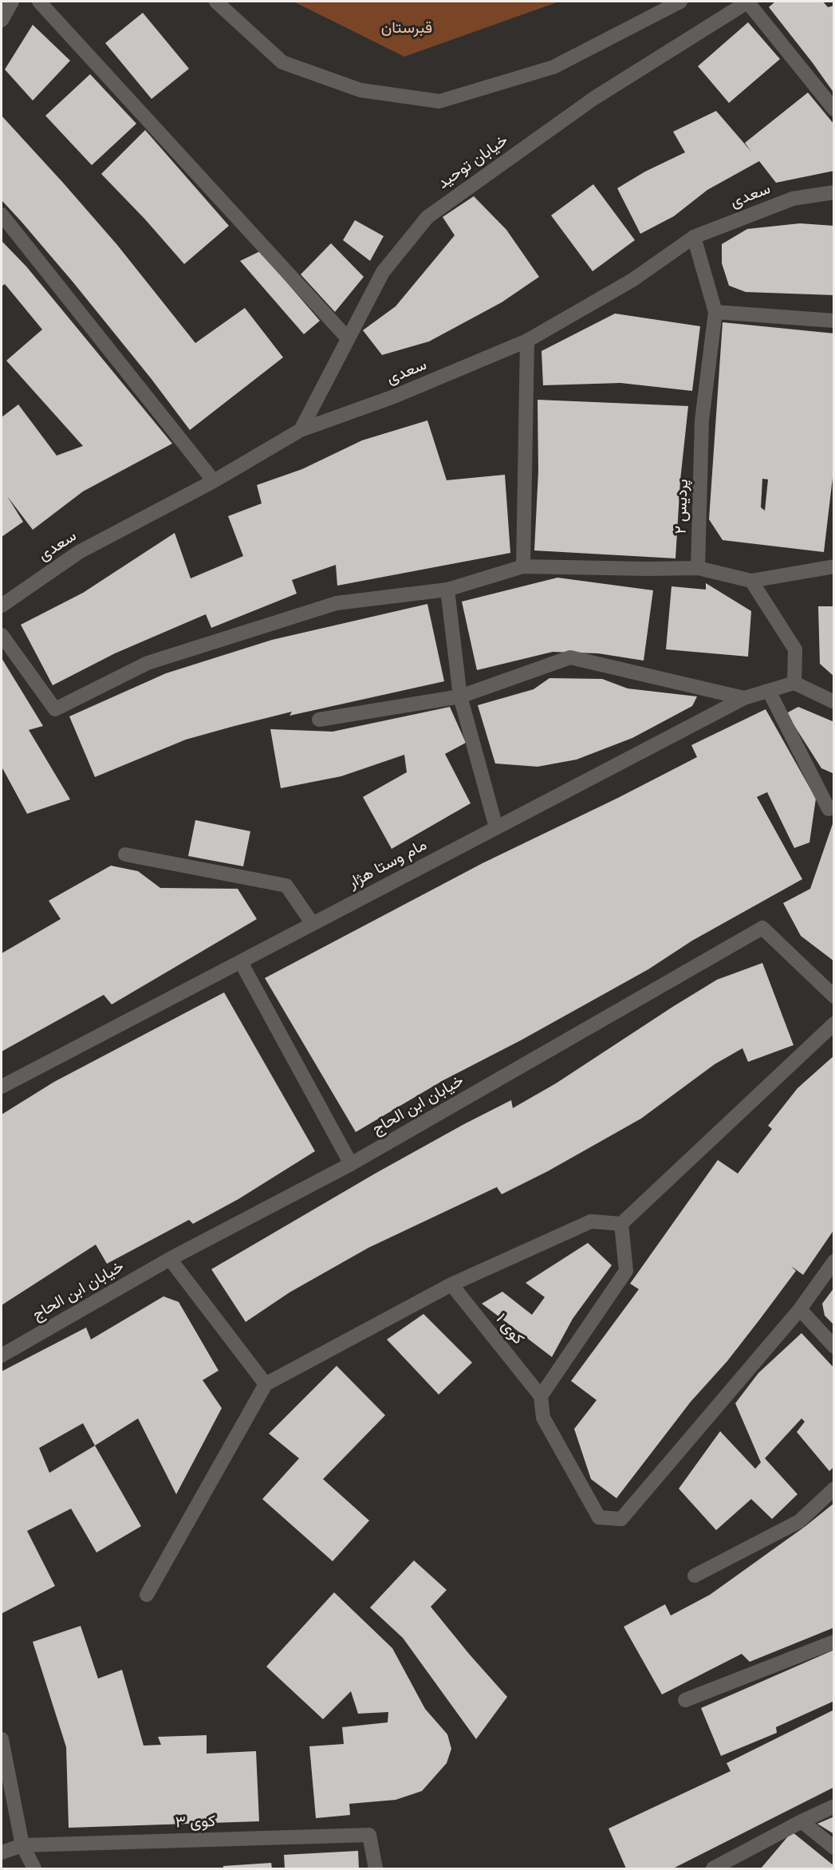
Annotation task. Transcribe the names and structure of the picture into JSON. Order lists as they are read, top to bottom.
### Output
{
  "streets": {
    "street": [
      "خیابان توحید",
      "سعدی",
      "پردیس ۲",
      "مام وستا هژار",
      "خیابان ابن الحاج",
      "کوی ۱",
      "کوی ۳"
    ]
  },
  "crossings": [
    ["خیابان توحید", "سعدی"],
    ["سعدی", "پردیس ۲"]
  ],
  "parks": ["قبرستان"]
}
